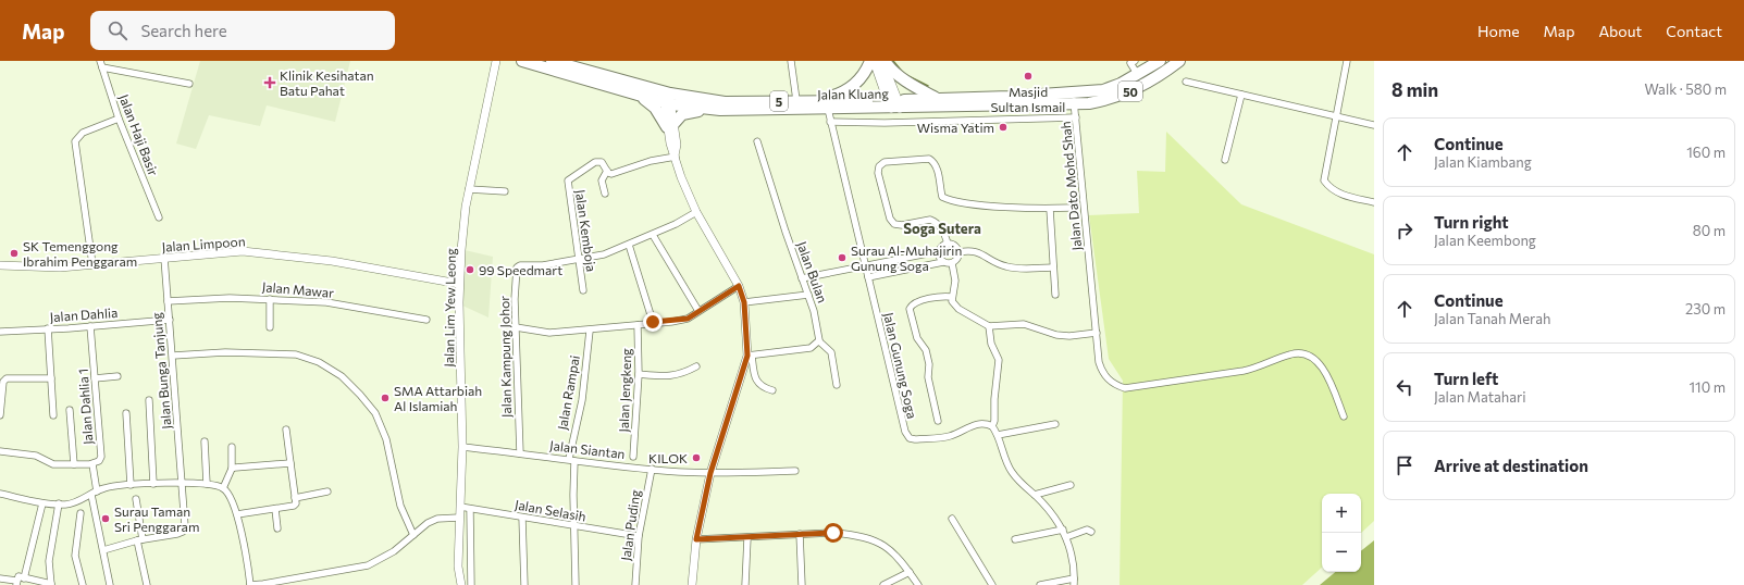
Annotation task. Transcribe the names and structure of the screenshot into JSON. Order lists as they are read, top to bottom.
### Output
{
  "streets": {
    "highway": ["50", "Jalan Kluang", "5"],
    "street": [
      "Jalan Haji Basir",
      "Jalan Dato Mohd Shah",
      "Jalan Kemboja",
      "Jalan Limpoon",
      "Jalan Bulan",
      "Jalan Mawar",
      "Jalan Lim Yew Leong",
      "Jalan Dahlia",
      "Jalan Kampung Johor",
      "Jalan Gunung Soga",
      "Jalan Bunga Tanjung",
      "Jalan Jengkeng",
      "Jalan Rampai",
      "Jalan Dahlia 1",
      "Jalan Siantan",
      "Jalan Selasih",
      "Jalan Puding"
    ]
  },
  "crossings": [
    ["Jalan Kluang", "Jalan Dato Mohd Shah"],
    ["Jalan Kluang", "Jalan Gunung Soga"],
    ["Jalan Kemboja", "Jalan Kampung Johor"],
    ["Jalan Limpoon", "Jalan Lim Yew Leong"],
    ["Jalan Limpoon", "Jalan Bunga Tanjung"],
    ["Jalan Mawar", "Jalan Bunga Tanjung"],
    ["Jalan Lim Yew Leong", "Jalan Siantan"],
    ["Jalan Lim Yew Leong", "Jalan Selasih"],
    ["Jalan Dahlia", "Jalan Bunga Tanjung"],
    ["Jalan Dahlia", "Jalan Dahlia 1"],
    ["Jalan Kampung Johor", "Jalan Siantan"],
    ["Jalan Rampai", "Jalan Siantan"],
    ["Jalan Rampai", "Jalan Selasih"],
    ["Jalan Siantan", "Jalan Puding"],
    ["Jalan Selasih", "Jalan Puding"]
  ],
  "districts": ["Soga Sutera"],
  "places": {
    "other": [
      "Masjid Sultan Ismail",
      "Wisma Yatim",
      "SK Temenggong Ibrahim Penggaram",
      "Surau Al-Muhajirin Gunung Soga",
      "99 Speedmart",
      "SMA Attarbiah Al Islamiah",
      "KILOK",
      "Surau Taman Sri Penggaram"
    ],
    "health": ["Klinik Kesihatan Batu Pahat"]
  },
  "page": {
    "header": "Map",
    "search": "Search here",
    "nav": [
      "Home",
      "Map",
      "About",
      "Contact"
    ],
    "heading": ["8 min", "Walk · 580 m"],
    "list": [
      ["Continue", "Jalan Kiambang", "160 m"],
      ["Turn right", "Jalan Keembong", "80 m"],
      ["Continue", "Jalan Tanah Merah", "230 m"],
      ["Turn left", "Jalan Matahari", "110 m"],
      "Arrive at destination"
    ],
    "map_buttons": ["+", "−"]
  }
}
